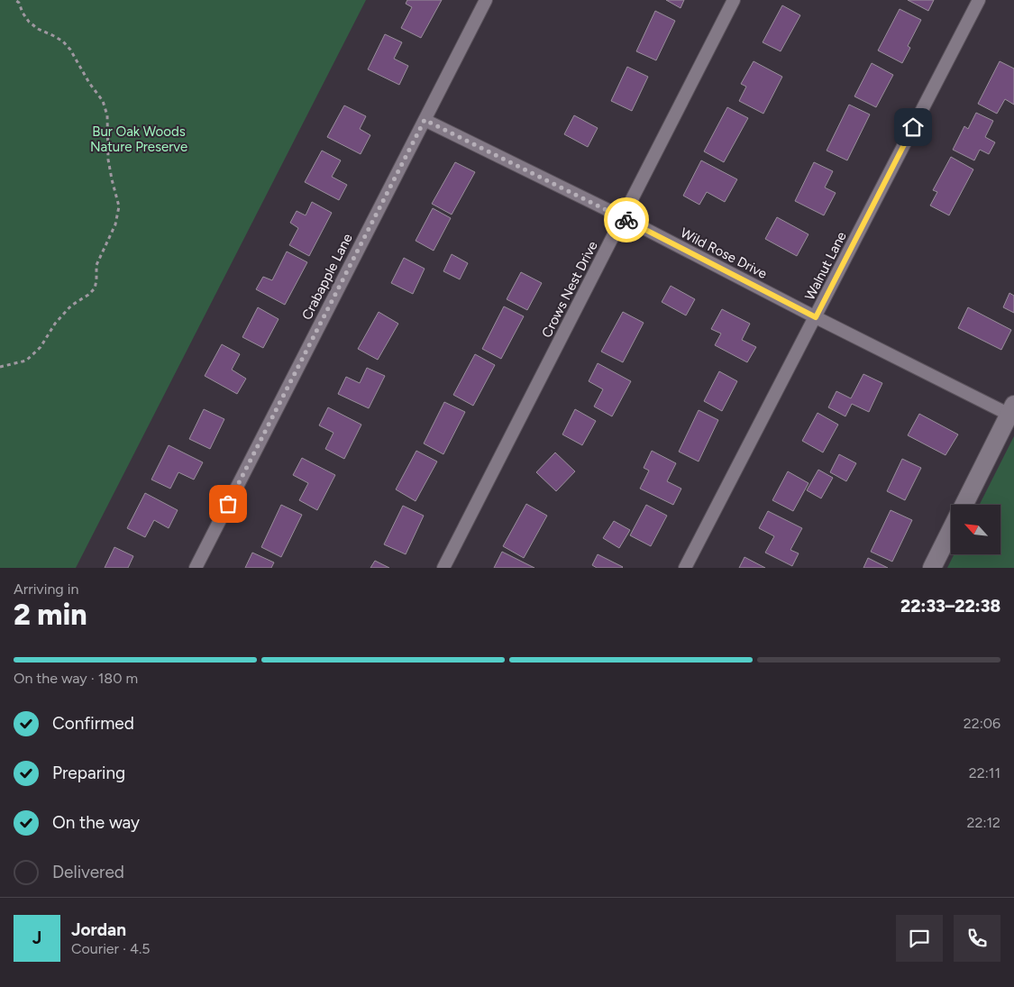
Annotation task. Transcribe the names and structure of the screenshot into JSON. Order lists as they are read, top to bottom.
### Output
{
  "streets": {
    "street": [
      "Wild Rose Drive",
      "Walnut Lane",
      "Crabapple Lane",
      "Crows Nest Drive"
    ]
  },
  "crossings": [
    ["Wild Rose Drive", "Walnut Lane"],
    ["Wild Rose Drive", "Crabapple Lane"],
    ["Wild Rose Drive", "Crows Nest Drive"]
  ],
  "parks": ["Bur Oak Woods Nature Preserve"],
  "north": "top left",
  "page": {
    "heading": ["2 min", "Arriving in", "22:33–22:38"],
    "panel": ["Jordan", "Courier · 4.5"],
    "bar": "On the way · 180 m",
    "list": [
      ["Confirmed", "22:06"],
      ["Preparing", "22:11"],
      ["On the way", "22:12"],
      "Delivered"
    ],
    "round": "J"
  }
}
